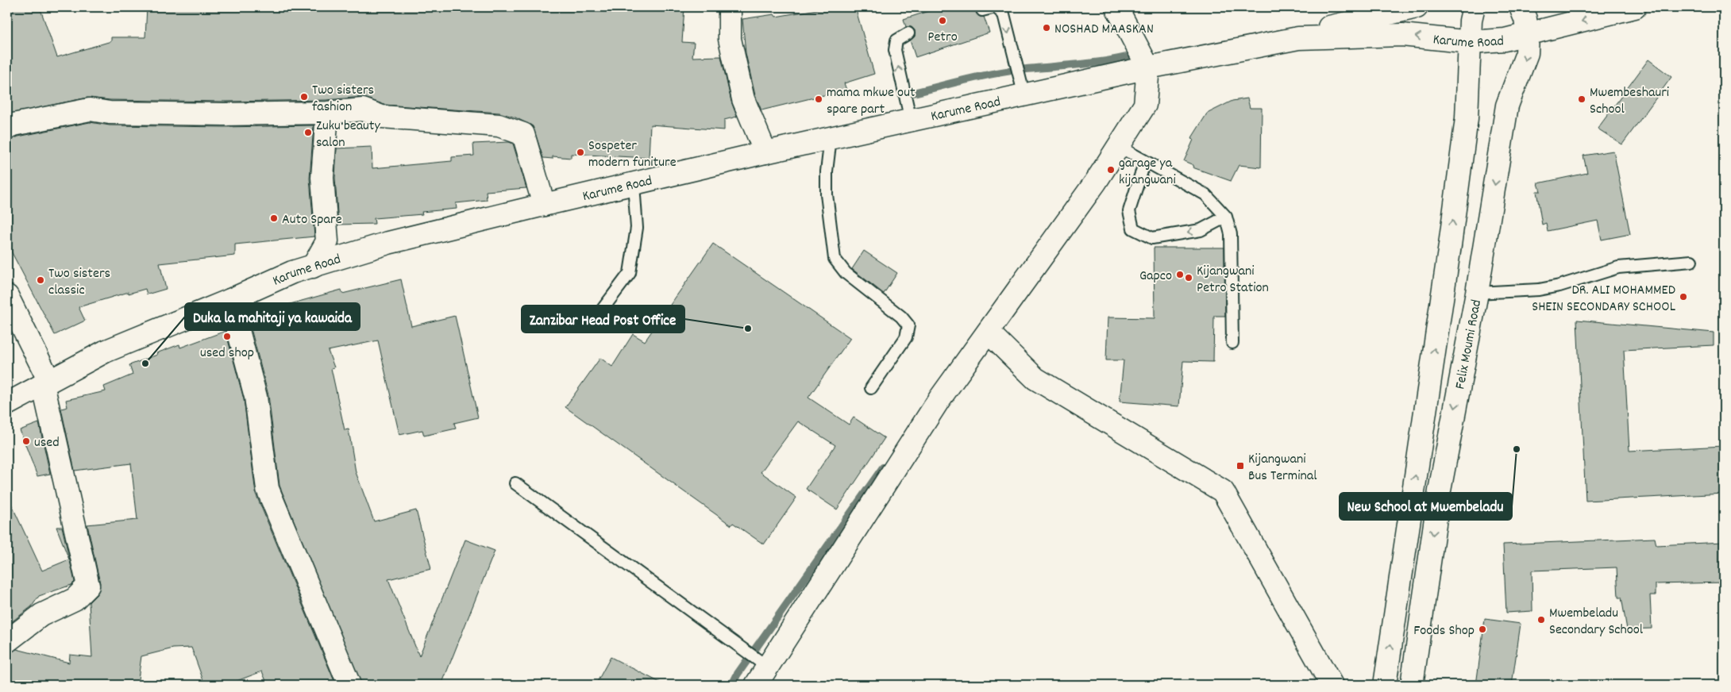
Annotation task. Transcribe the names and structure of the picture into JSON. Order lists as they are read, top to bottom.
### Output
{
  "streets": {
    "main road": ["Karume Road", "Felix Moumi Road"]
  },
  "crossings": [
    ["Karume Road", "Felix Moumi Road"]
  ],
  "places": {
    "other": [
      "Petro",
      "NOSHAD MAASKAN",
      "Two sisters fashion",
      "mama mkwe out spare part",
      "Mwembeshauri School",
      "Zuku beauty salon",
      "Sospeter modern funiture",
      "garage ya kijangwani",
      "Auto Spare",
      "Gapco",
      "Kijangwani Petro Station",
      "Two sisters classic",
      "DR. ALI MOHAMMED SHEIN SECONDARY SCHOOL",
      "Zanzibar Head Post Office",
      "used shop",
      "Duka la mahitaji ya kawaida",
      "used",
      "New School at Mwembeladu",
      "Mwembeladu Secondary School",
      "Foods Shop"
    ],
    "transit": ["Kijangwani Bus Terminal"]
  }
}
